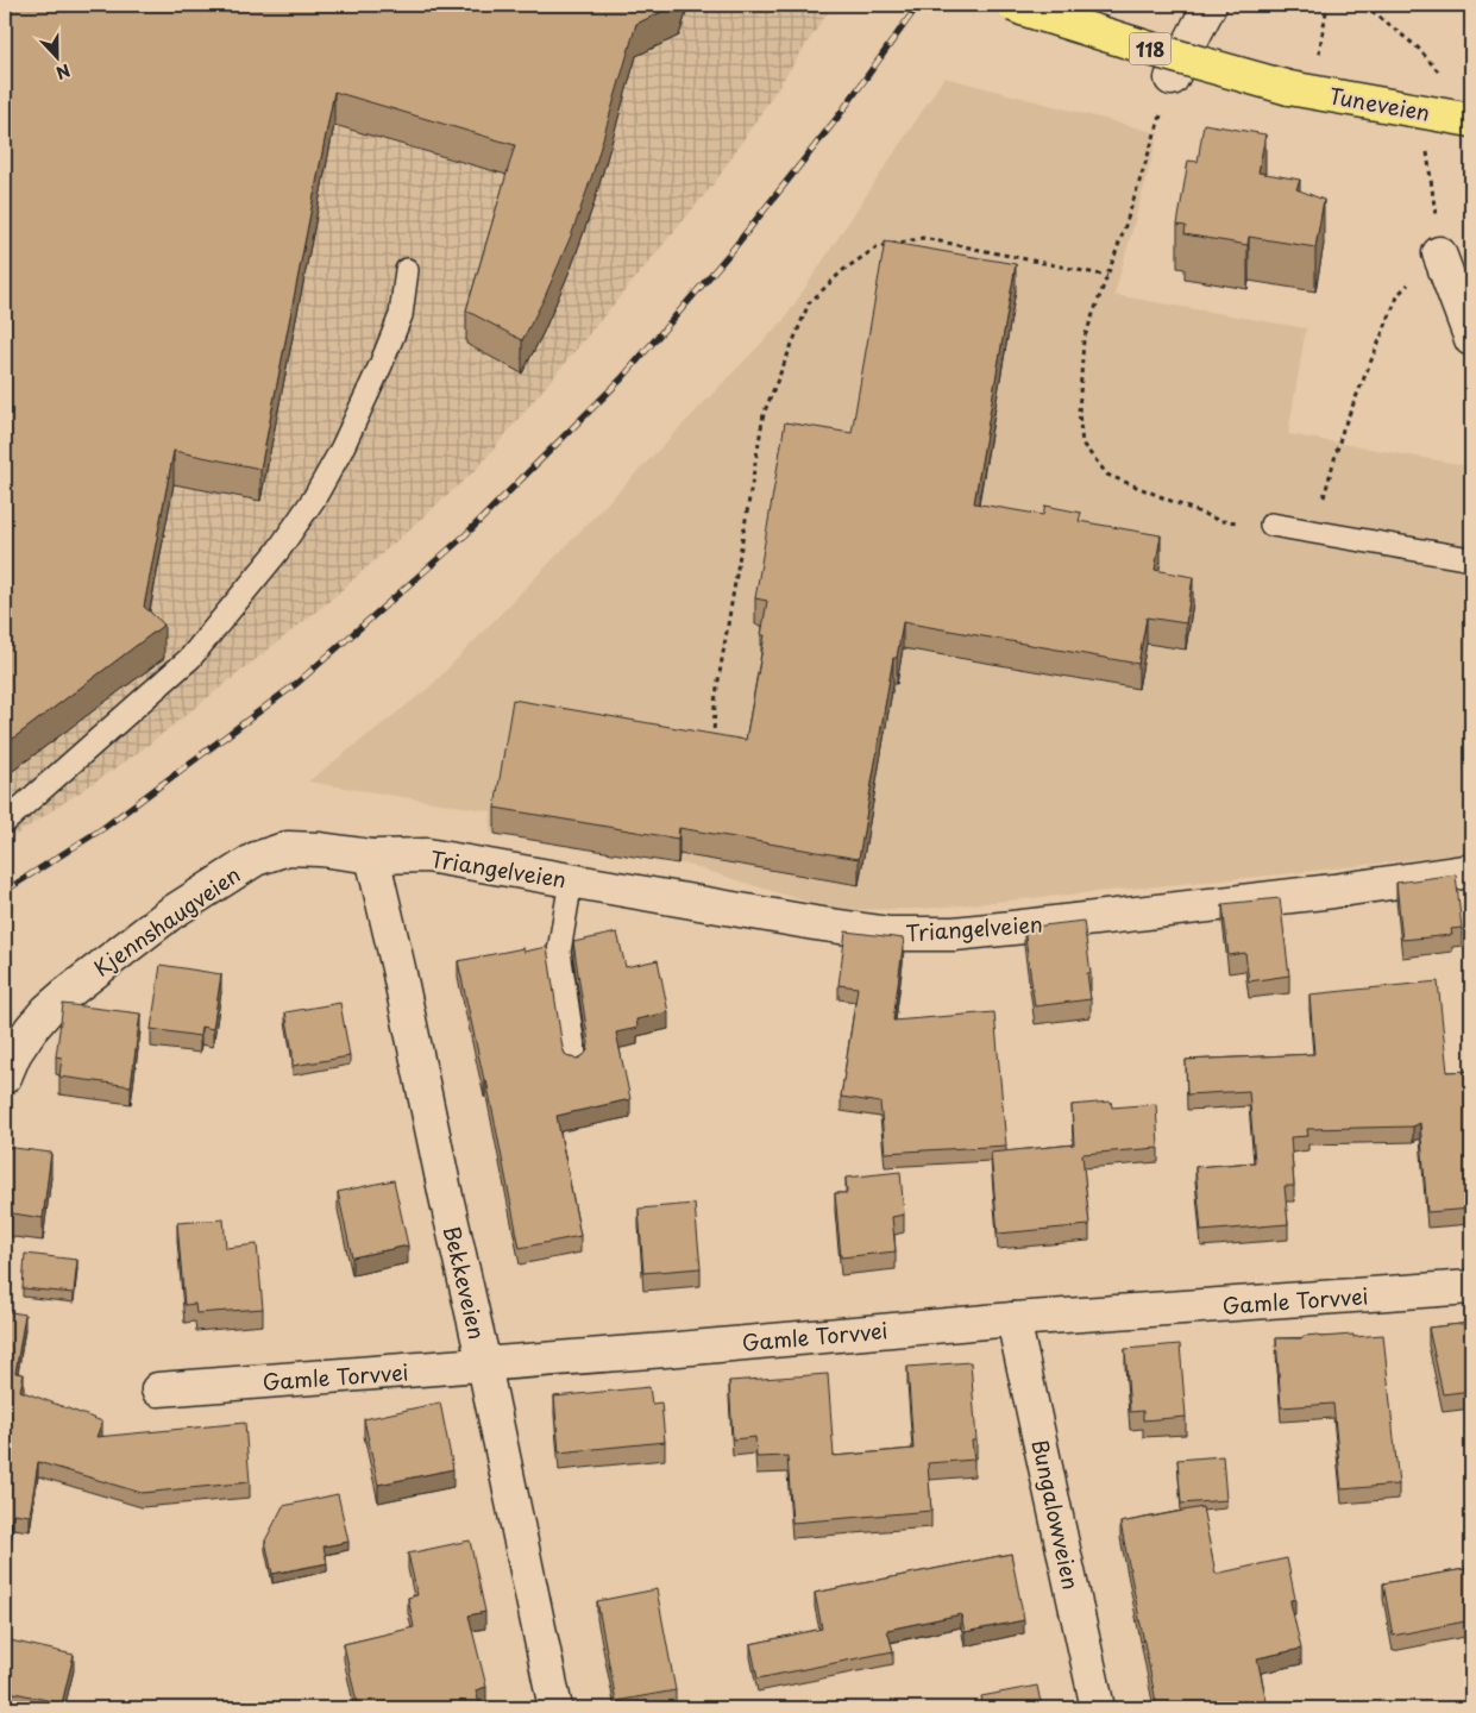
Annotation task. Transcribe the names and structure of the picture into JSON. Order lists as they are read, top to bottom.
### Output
{
  "streets": {
    "main road": ["118", "Tuneveien"],
    "street": [
      "Triangelveien",
      "Kjennshaugveien",
      "Bekkeveien",
      "Gamle Torvvei",
      "Bungalowveien"
    ]
  },
  "crossings": [
    ["Triangelveien", "Kjennshaugveien"],
    ["Triangelveien", "Bekkeveien"],
    ["Kjennshaugveien", "Bekkeveien"],
    ["Bekkeveien", "Gamle Torvvei"],
    ["Gamle Torvvei", "Bungalowveien"]
  ],
  "north": "bottom"
}
